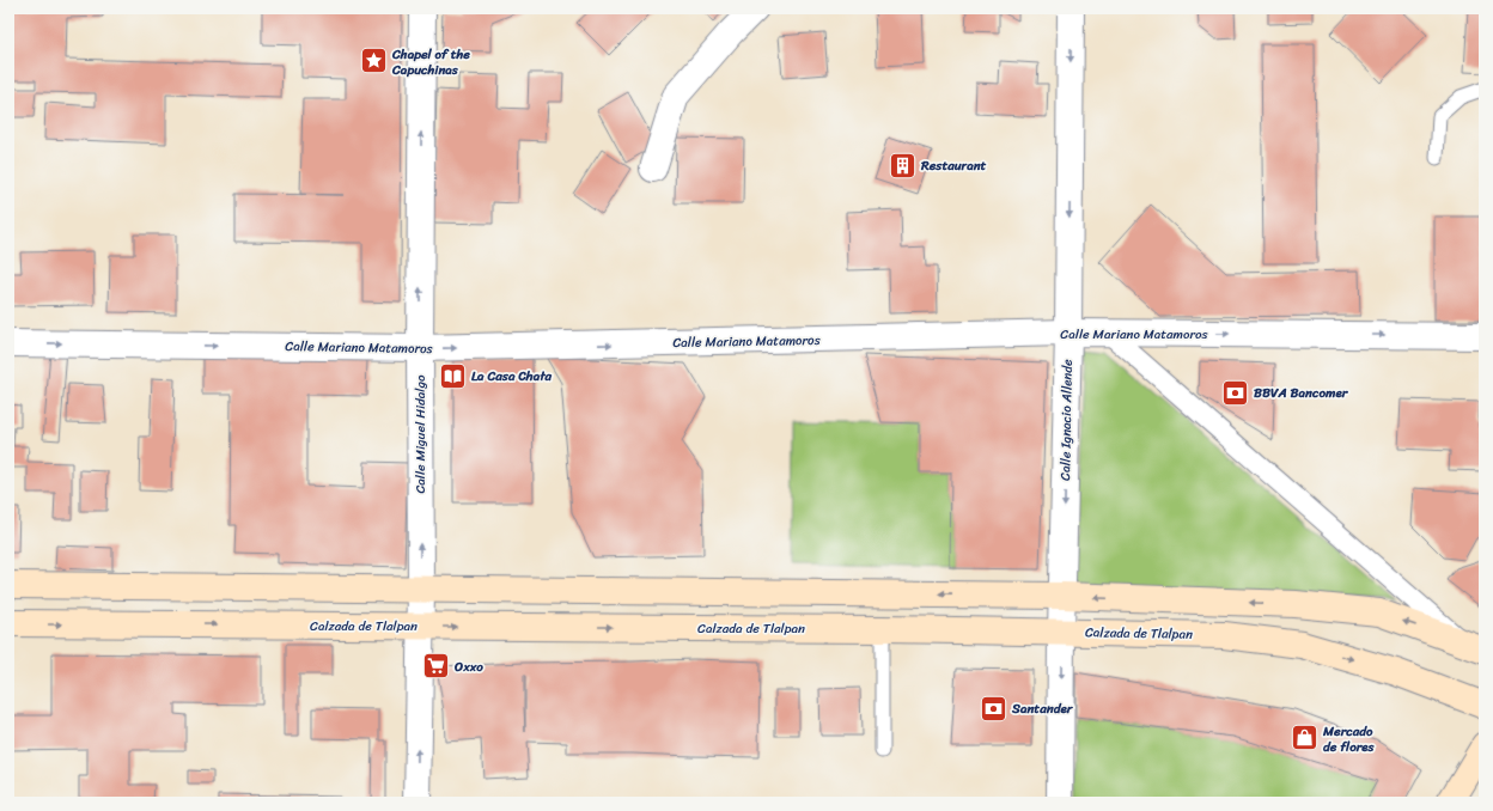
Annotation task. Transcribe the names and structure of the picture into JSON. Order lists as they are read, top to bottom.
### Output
{
  "streets": {
    "main road": ["Calzada de Tlalpan"],
    "street": ["Calle Mariano Matamoros", "Calle Ignacio Allende", "Calle Miguel Hidalgo"]
  },
  "crossings": [
    ["Calle Mariano Matamoros", "Calle Ignacio Allende"],
    ["Calle Mariano Matamoros", "Calle Miguel Hidalgo"],
    ["Calle Ignacio Allende", "Calzada de Tlalpan"],
    ["Calle Miguel Hidalgo", "Calzada de Tlalpan"]
  ],
  "one_way": ["Calle Mariano Matamoros", "Calle Ignacio Allende", "Calle Miguel Hidalgo"],
  "places": {
    "place": ["Chapel of the Capuchinas"],
    "building": ["Restaurant"],
    "library": ["La Casa Chata"],
    "bank": ["BBVA Bancomer", "Santander"],
    "supermarket": ["Oxxo"],
    "shop": ["Mercado de flores"]
  }
}
